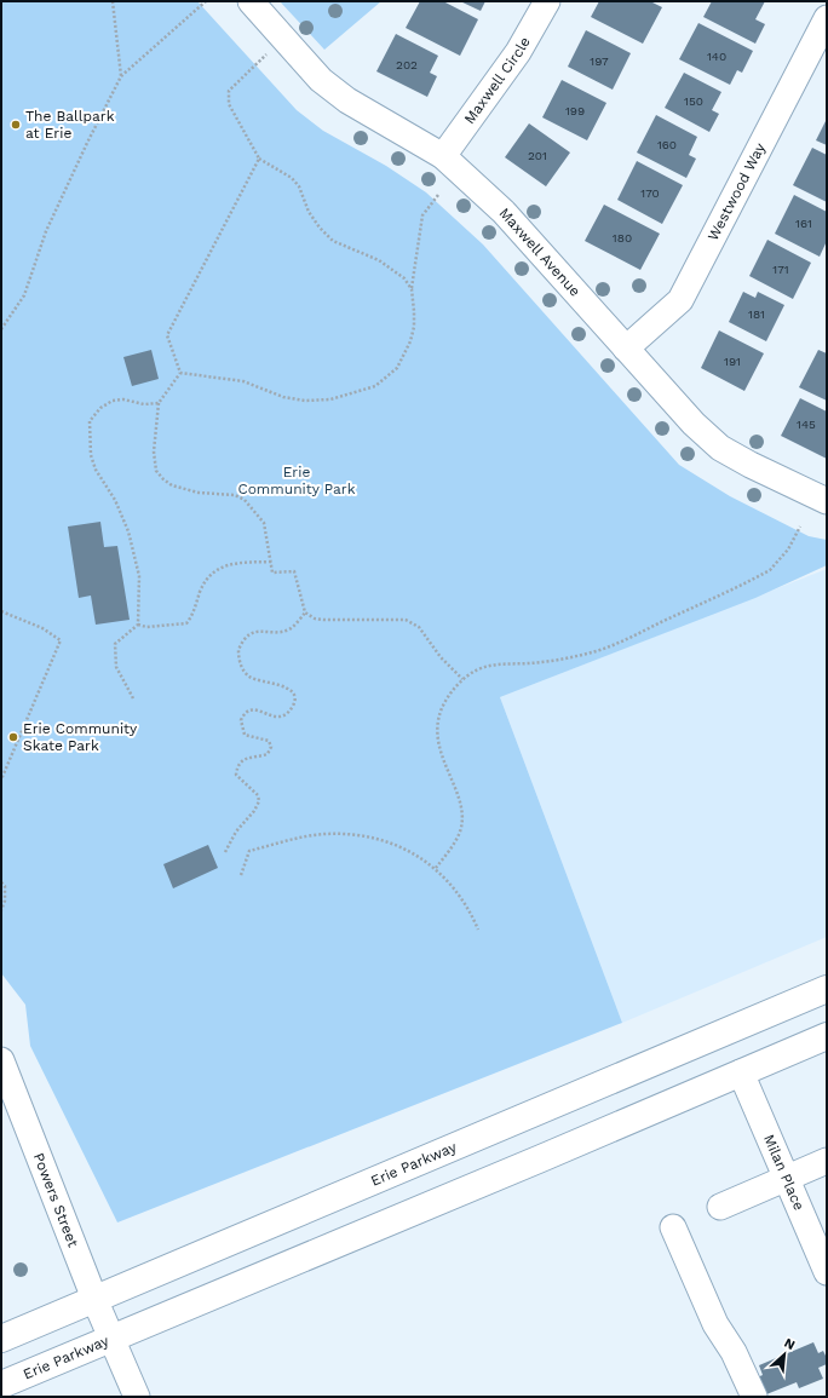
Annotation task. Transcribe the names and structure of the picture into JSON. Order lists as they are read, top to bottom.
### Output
{
  "streets": {
    "main road": ["Erie Parkway"],
    "street": [
      "Maxwell Circle",
      "Westwood Way",
      "Maxwell Avenue",
      "Milan Place",
      "Powers Street"
    ]
  },
  "crossings": [
    ["Maxwell Circle", "Maxwell Avenue"],
    ["Westwood Way", "Maxwell Avenue"],
    ["Erie Parkway", "Milan Place"],
    ["Erie Parkway", "Powers Street"]
  ],
  "parks": ["Erie Community Park"],
  "places": ["The Ballpark at Erie", "Erie Community Skate Park"],
  "house_numbers": [
    "140",
    "197",
    "202",
    "150",
    "199",
    "160",
    "201",
    "170",
    "161",
    "180",
    "171",
    "181",
    "191",
    "145"
  ],
  "north": "top right"
}
